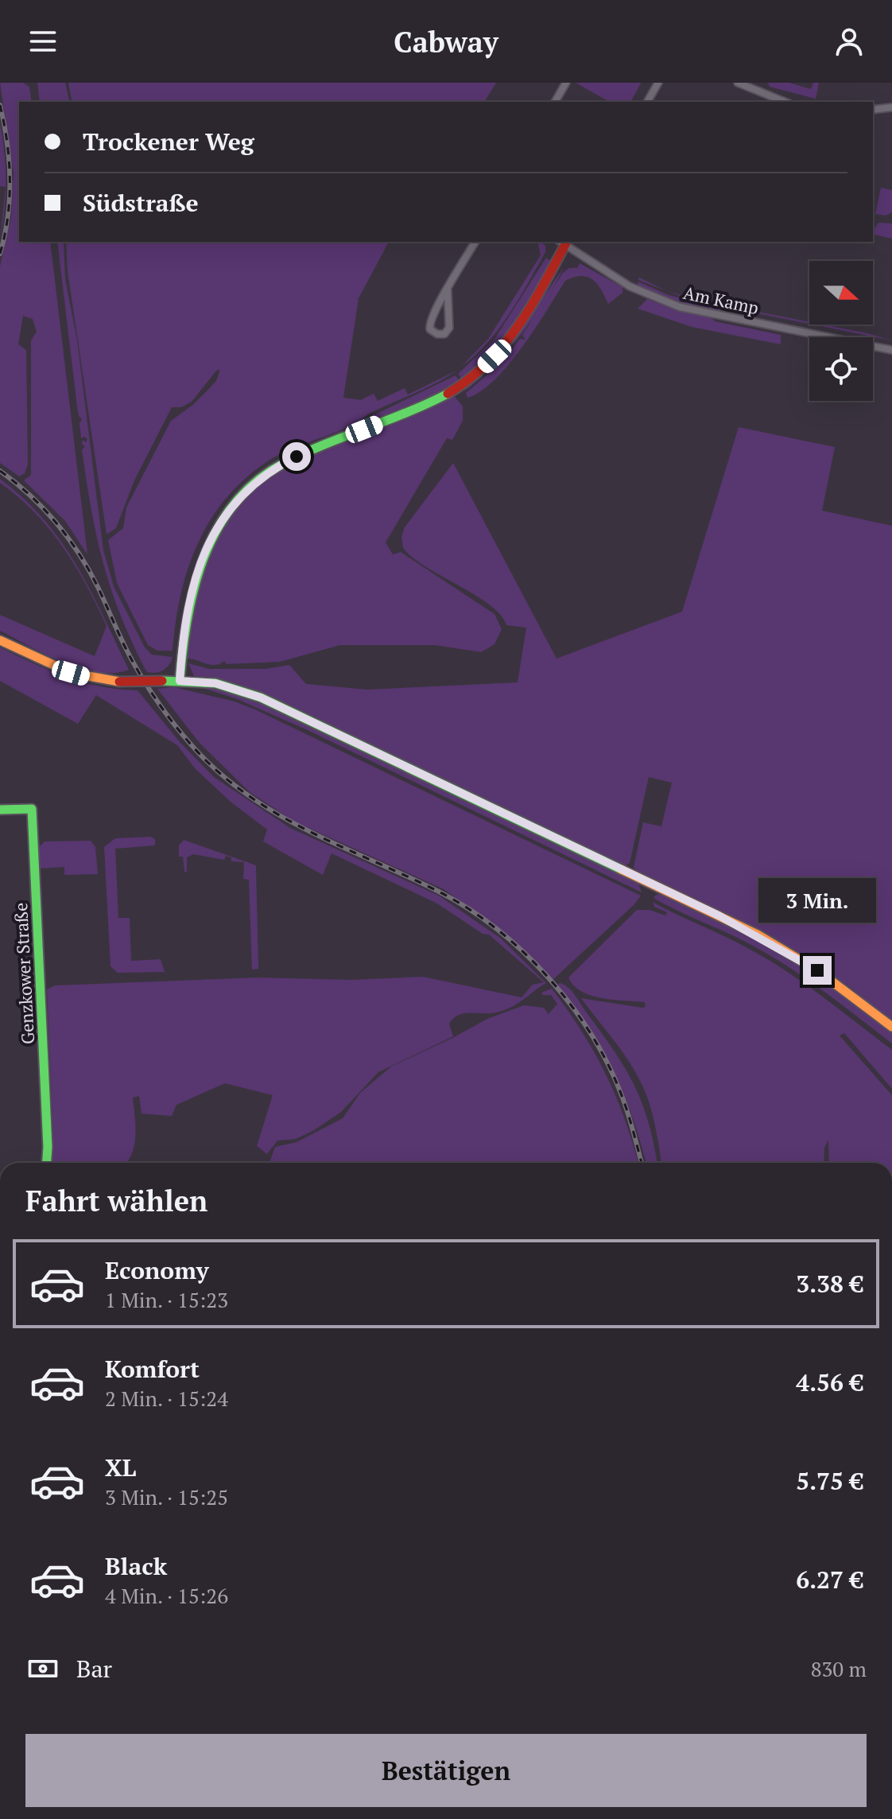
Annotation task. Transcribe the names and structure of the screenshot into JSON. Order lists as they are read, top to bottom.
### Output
{
  "streets": {
    "street": ["Am Kamp", "Genzkower Straße"]
  },
  "north": "right",
  "page": {
    "header": "Cabway",
    "banner": ["Trockener Weg", "Südstraße"],
    "bubble": "3 Min.",
    "heading": "Fahrt wählen",
    "list": [
      {
        "name": "Economy",
        "note": "1 Min. · 15:23",
        "value": "3.38 €"
      },
      {
        "name": "Komfort",
        "note": "2 Min. · 15:24",
        "value": "4.56 €"
      },
      {
        "name": "XL",
        "note": "3 Min. · 15:25",
        "value": "5.75 €"
      },
      {
        "name": "Black",
        "note": "4 Min. · 15:26",
        "value": "6.27 €"
      }
    ],
    "pay": ["Bar", "830 m"],
    "buttons": "Bestätigen"
  }
}
